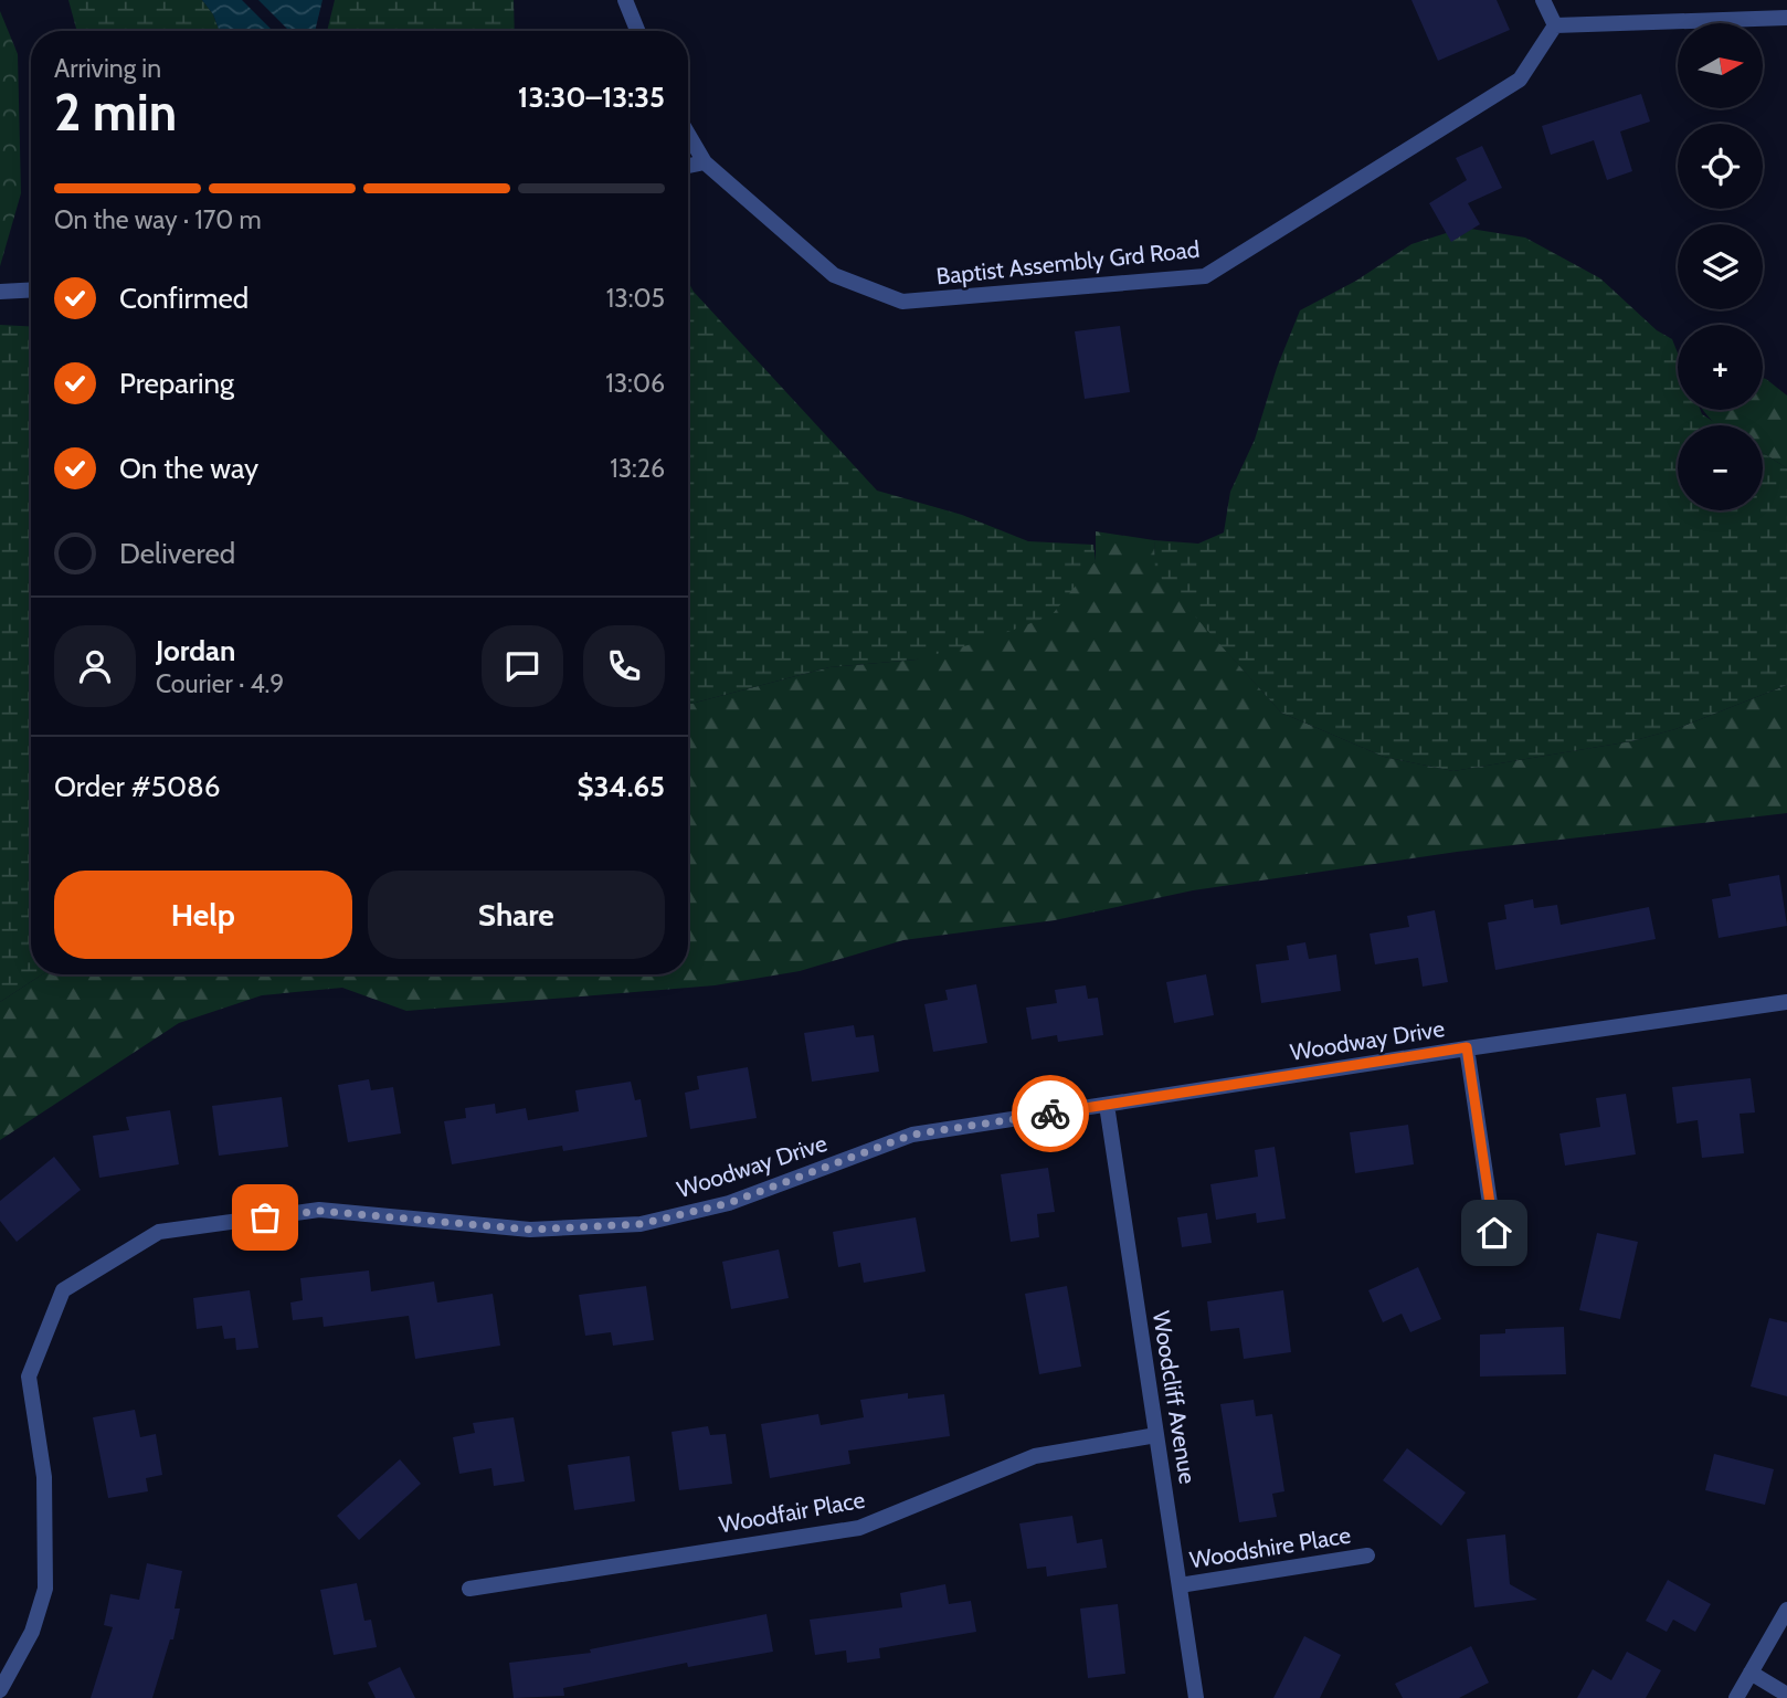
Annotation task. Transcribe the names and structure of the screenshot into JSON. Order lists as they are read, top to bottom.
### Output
{
  "streets": {
    "street": [
      "Baptist Assembly Grd Road",
      "Woodway Drive",
      "Woodcliff Avenue",
      "Woodfair Place",
      "Woodshire Place"
    ]
  },
  "crossings": [
    ["Woodway Drive", "Woodcliff Avenue"],
    ["Woodcliff Avenue", "Woodfair Place"],
    ["Woodcliff Avenue", "Woodshire Place"]
  ],
  "north": "right",
  "page": {
    "map_buttons": ["+", "−"],
    "heading": ["2 min", "Arriving in", "13:30–13:35"],
    "panel": [
      "Jordan",
      "Courier · 4.9",
      "Order #5086",
      "$34.65"
    ],
    "bar": "On the way · 170 m",
    "list": [
      ["Confirmed", "13:05"],
      ["Preparing", "13:06"],
      ["On the way", "13:26"],
      "Delivered"
    ],
    "buttons": ["Help", "Share"]
  }
}
